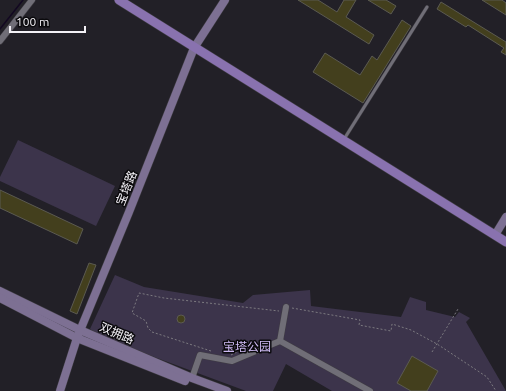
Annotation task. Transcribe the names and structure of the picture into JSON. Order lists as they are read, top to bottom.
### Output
{
  "streets": {
    "main road": ["宝塔路", "双拥路"]
  },
  "crossings": [
    ["宝塔路", "双拥路"]
  ],
  "parks": ["宝塔公园"],
  "scale_bar": "100 m"
}
